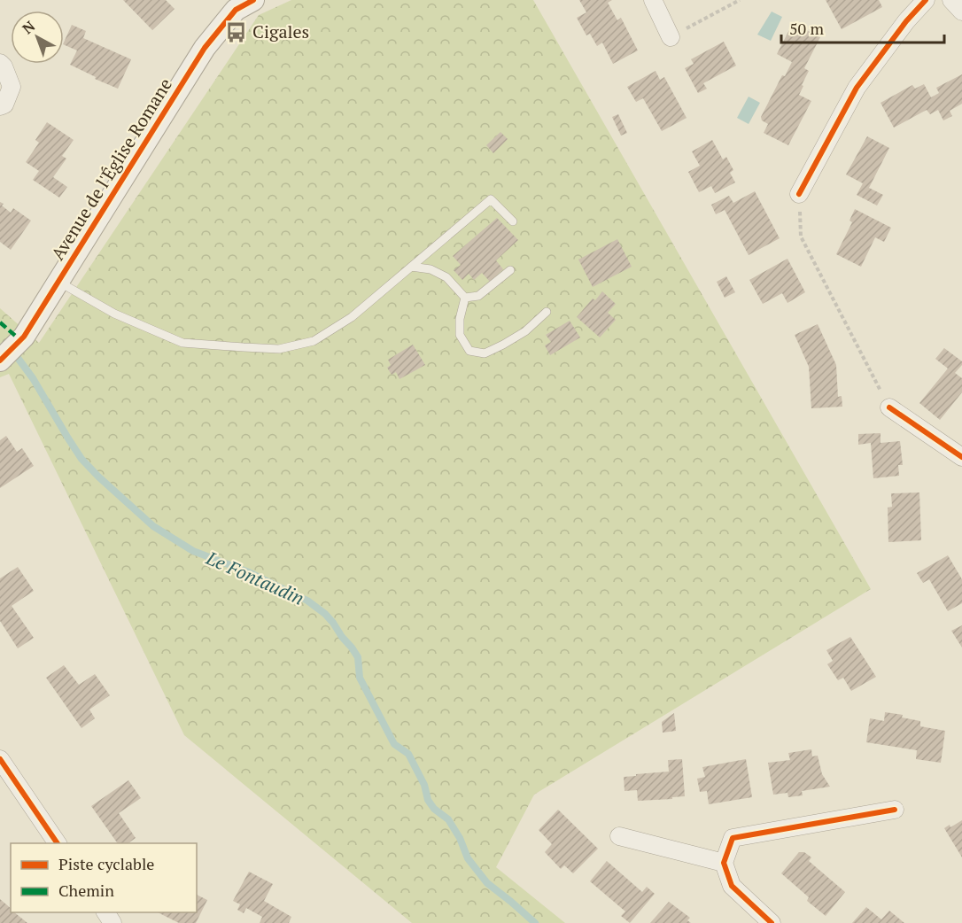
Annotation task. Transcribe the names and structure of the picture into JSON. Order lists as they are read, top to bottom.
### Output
{
  "streets": {
    "street": ["Avenue de l'Église Romane"]
  },
  "water": ["Le Fontaudin"],
  "places": {
    "bus stop": ["Cigales"]
  },
  "legend": ["Piste cyclable", "Chemin"],
  "scale_bar": "50 m",
  "north": "top left"
}
